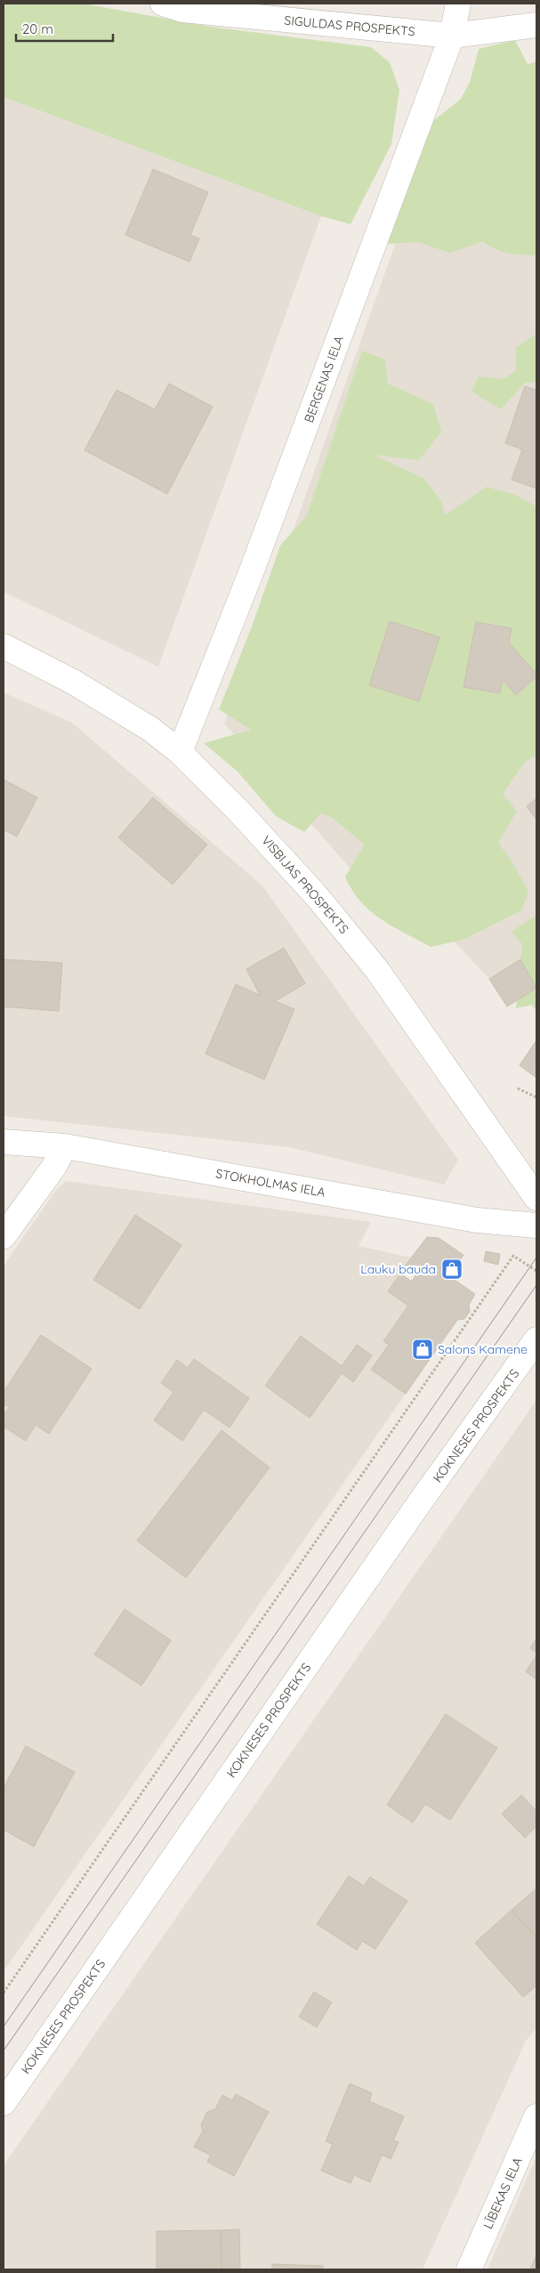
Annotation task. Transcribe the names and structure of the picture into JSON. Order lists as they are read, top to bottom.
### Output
{
  "streets": {
    "street": [
      "SIGULDAS PROSPEKTS",
      "BERGENAS IELA",
      "VISBIJAS PROSPEKTS",
      "STOKHOLMAS IELA",
      "KOKNESES PROSPEKTS",
      "LĪBEKAS IELA"
    ]
  },
  "crossings": [
    ["SIGULDAS PROSPEKTS", "BERGENAS IELA"],
    ["BERGENAS IELA", "VISBIJAS PROSPEKTS"]
  ],
  "places": {
    "shop": ["Lauku bauda", "Salons Kamene"]
  },
  "scale_bar": "20 m"
}
